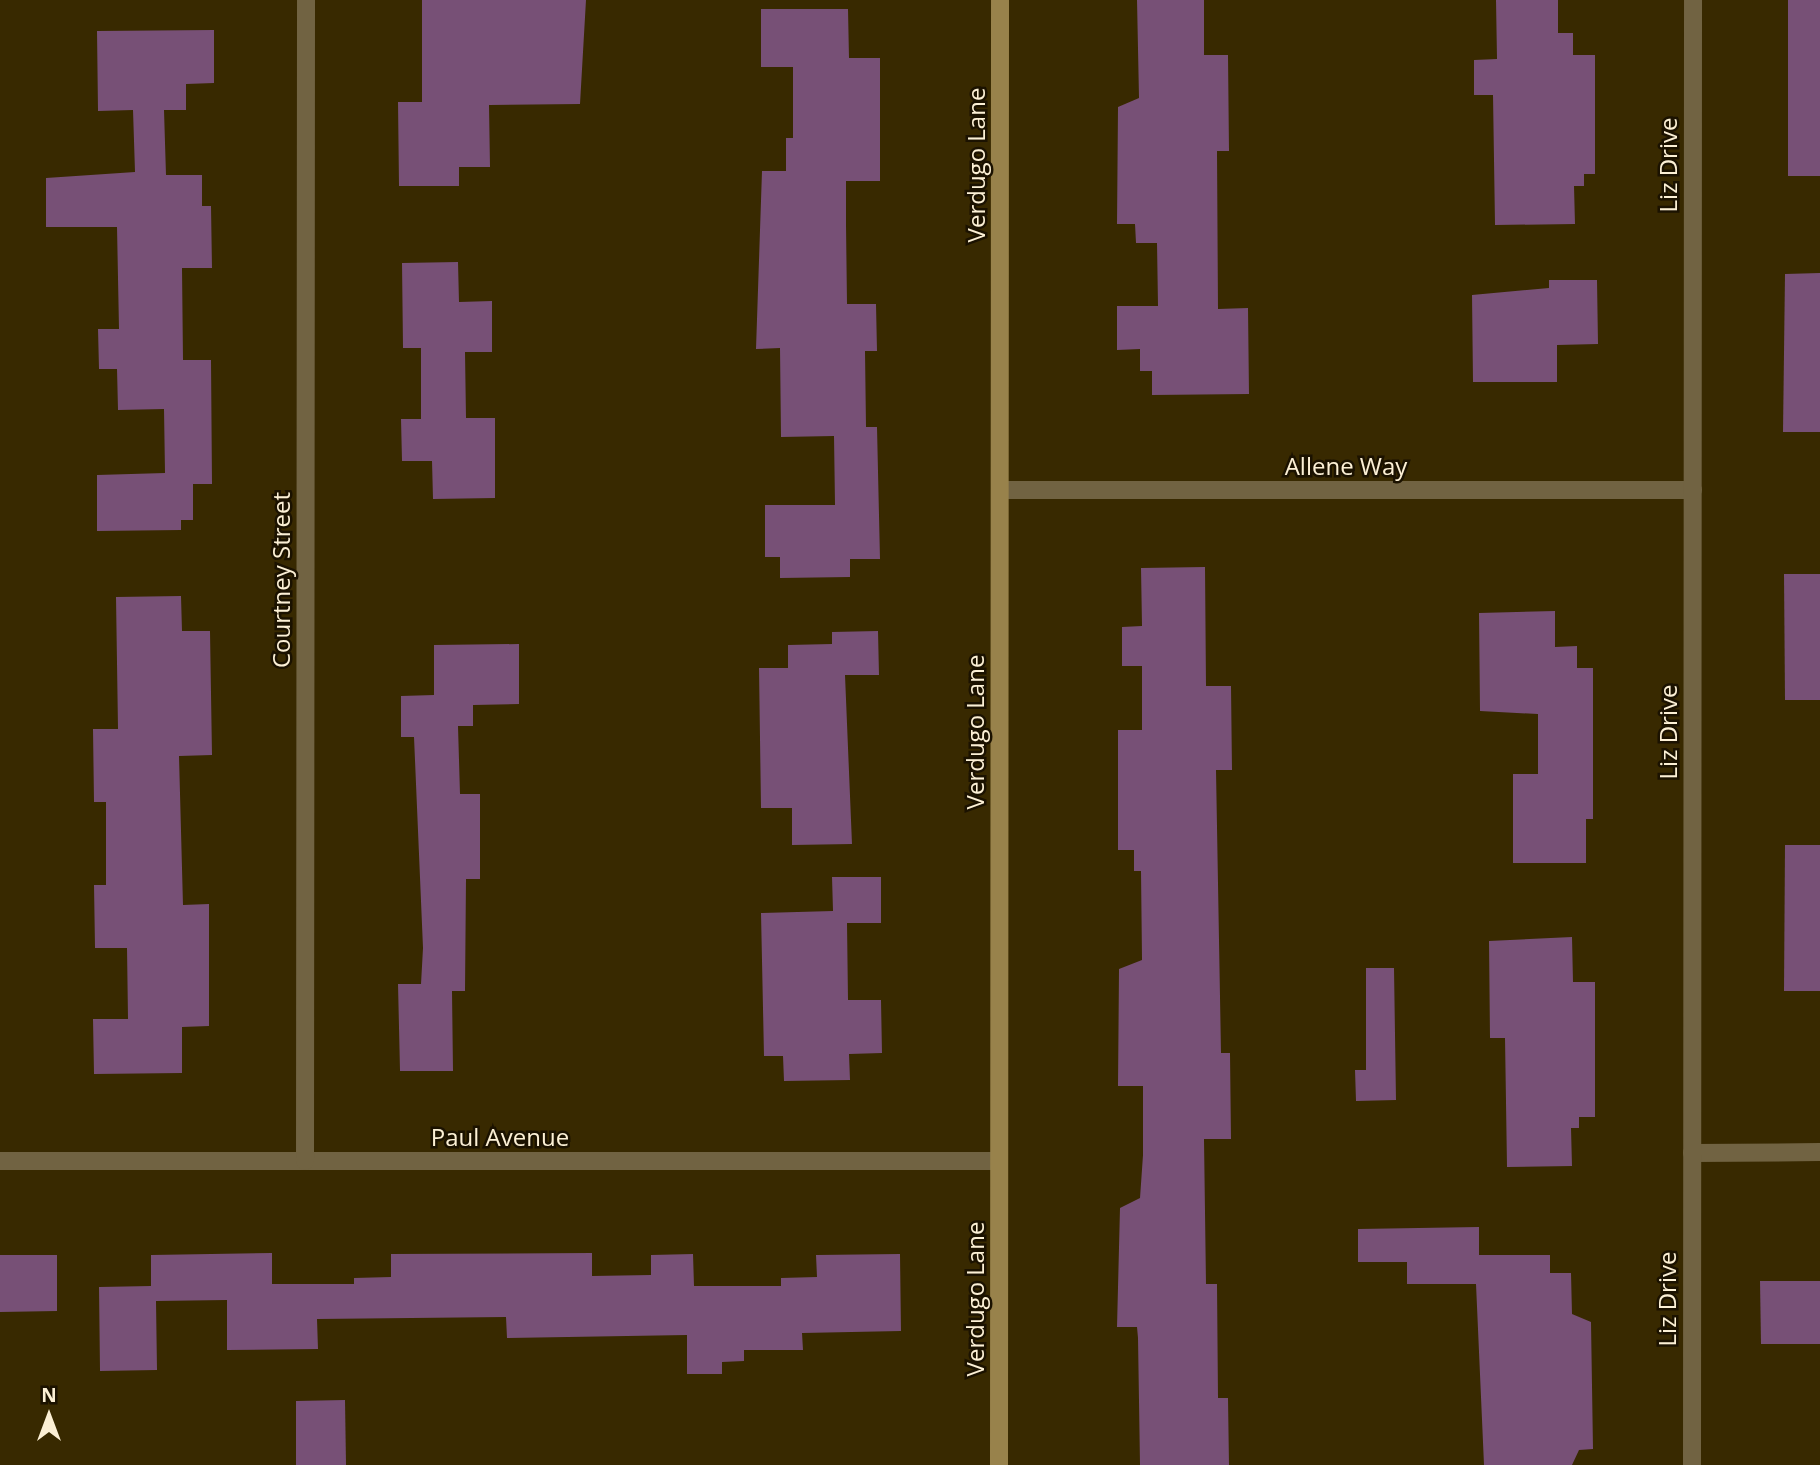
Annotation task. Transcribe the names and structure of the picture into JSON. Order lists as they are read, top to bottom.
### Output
{
  "streets": {
    "street": [
      "Verdugo Lane",
      "Liz Drive",
      "Allene Way",
      "Courtney Street",
      "Paul Avenue"
    ]
  },
  "crossings": [
    ["Verdugo Lane", "Allene Way"],
    ["Verdugo Lane", "Paul Avenue"],
    ["Liz Drive", "Allene Way"],
    ["Courtney Street", "Paul Avenue"]
  ],
  "north": "top"
}
